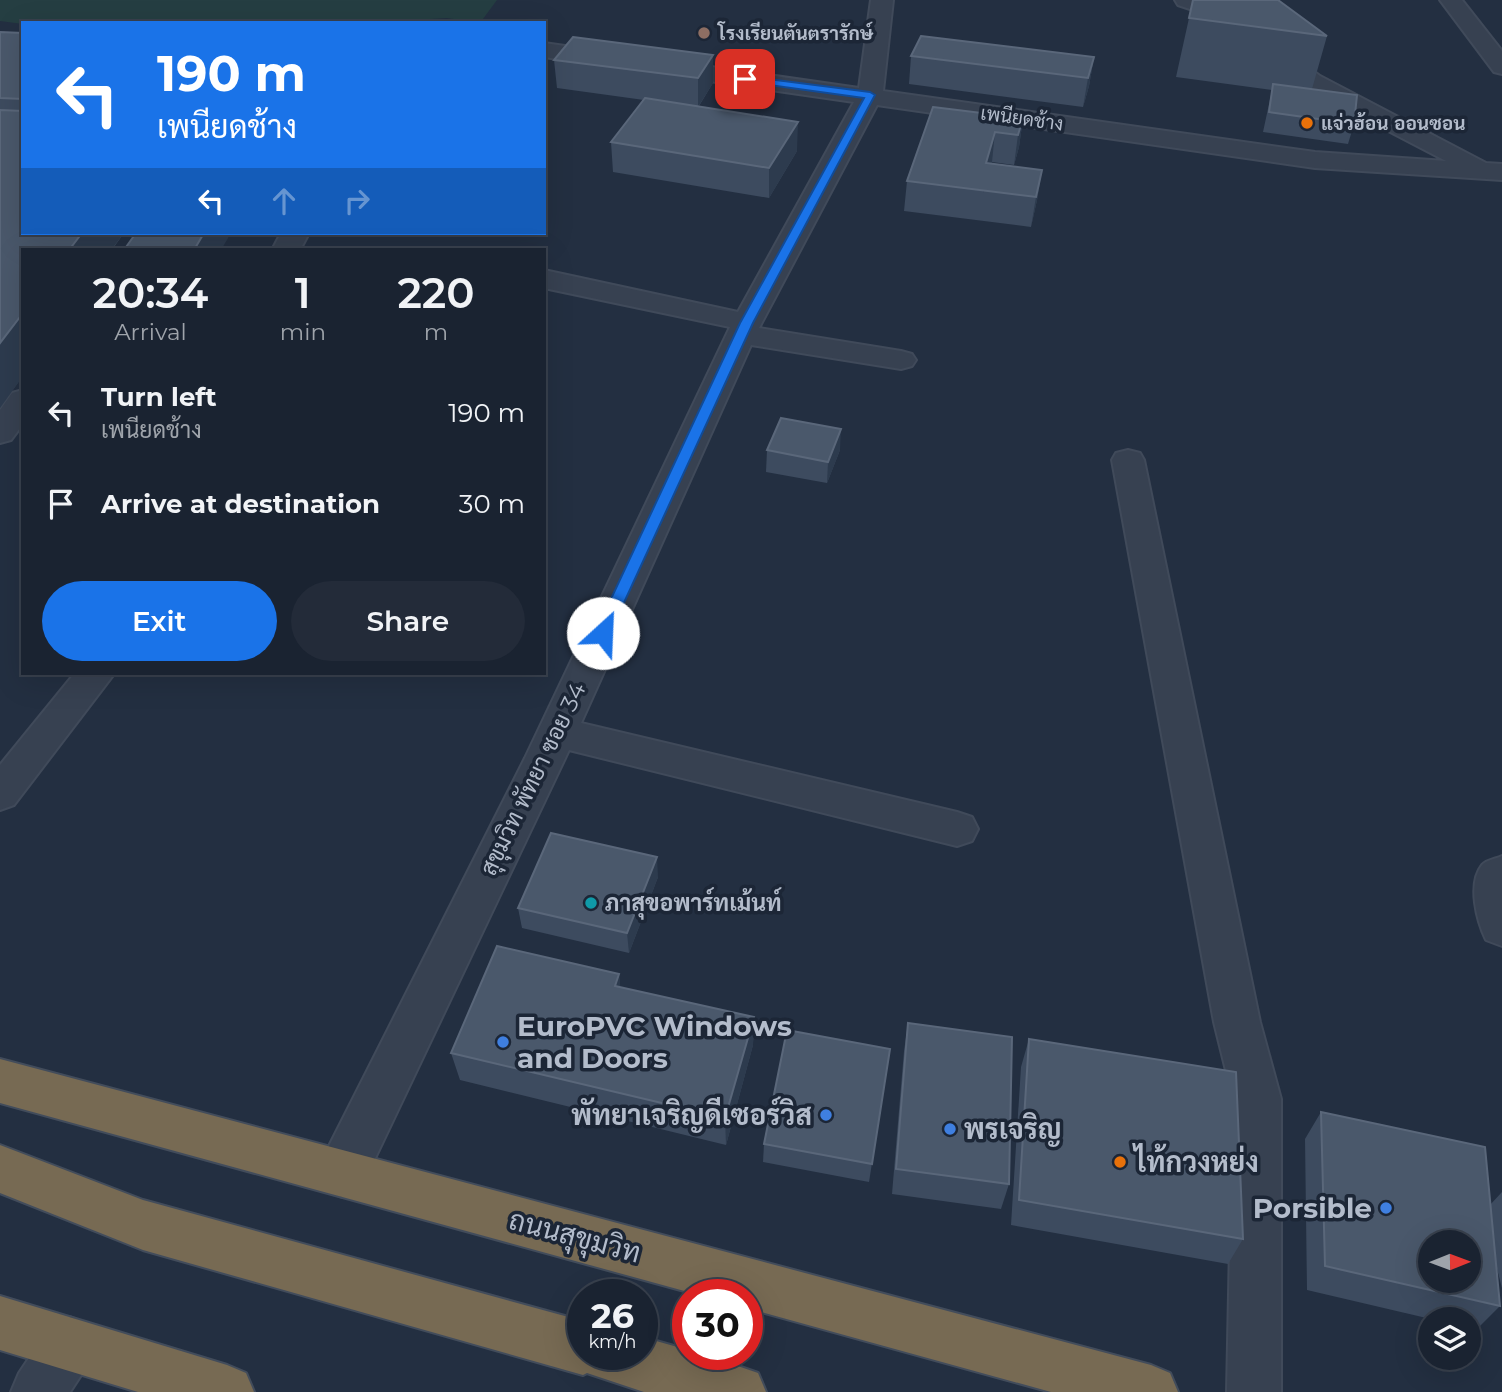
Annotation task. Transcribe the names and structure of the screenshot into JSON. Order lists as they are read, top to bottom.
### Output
{
  "streets": {
    "highway": ["ถนนสุขุมวิท"],
    "street": ["เพนียดช้าง", "สุขุมวิท พัทยา ซอย 34"]
  },
  "crossings": [
    ["เพนียดช้าง", "สุขุมวิท พัทยา ซอย 34"],
    ["สุขุมวิท พัทยา ซอย 34", "ถนนสุขุมวิท"]
  ],
  "places": [
    "โรงเรียนตันตรารักษ์",
    "แจ่วฮ้อน ออนซอน",
    "ภาสุขอพาร์ทเม้นท์",
    "EuroPVC Windows and Doors",
    "พัทยาเจริญดีเซอร์วิส",
    "พรเจริญ",
    "ไท้กวงหย่ง",
    "Porsible"
  ],
  "north": "right",
  "page": {
    "turn": ["190 m", "เพนียดช้าง"],
    "eta": [
      "20:34",
      "Arrival",
      "1",
      "min",
      "220",
      "m"
    ],
    "list": [
      {
        "name": "Turn left",
        "note": "เพนียดช้าง",
        "value": "190 m"
      },
      {
        "name": "Arrive at destination",
        "value": "30 m"
      }
    ],
    "buttons": ["Exit", "Share"],
    "speed": "26 km/h",
    "limit": "30"
  }
}
